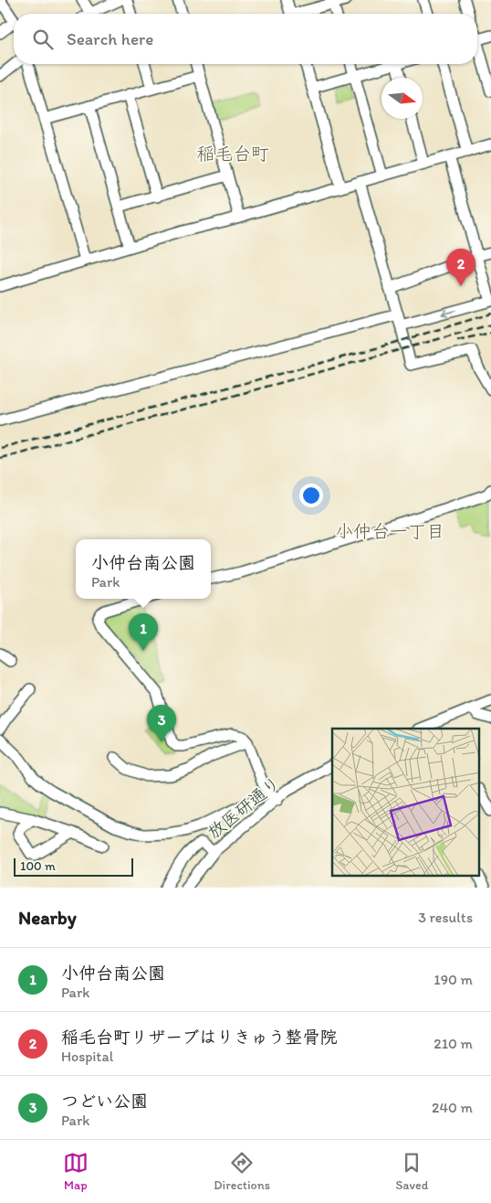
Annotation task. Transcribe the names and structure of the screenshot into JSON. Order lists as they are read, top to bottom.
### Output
{
  "streets": {
    "street": ["放医研通り"]
  },
  "districts": ["稲毛台町", "小仲台一丁目"],
  "scale_bar": "100 m",
  "north": "right",
  "page": {
    "search": "Search here",
    "pins": ["2", "1", "3"],
    "popup": ["小仲台南公園", "Park"],
    "scale": "100 m",
    "heading": ["Nearby", "3 results"],
    "list": [
      {
        "mark": "1",
        "name": "小仲台南公園",
        "note": "Park",
        "value": "190 m"
      },
      {
        "mark": "2",
        "name": "稲毛台町リザーブはりきゅう整骨院",
        "note": "Hospital",
        "value": "210 m"
      },
      {
        "mark": "3",
        "name": "つどい公園",
        "note": "Park",
        "value": "240 m"
      }
    ],
    "nav": ["Map", "Directions", "Saved"]
  }
}
